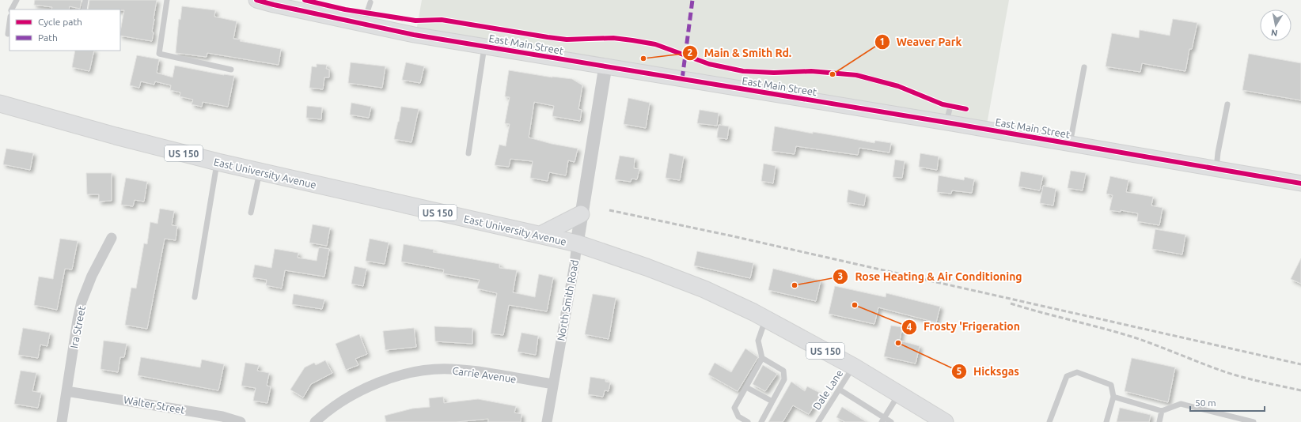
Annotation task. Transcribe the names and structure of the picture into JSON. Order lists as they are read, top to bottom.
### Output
{
  "streets": {
    "main road": ["East Main Street", "US 150", "East University Avenue"],
    "street": [
      "North Smith Road",
      "Ira Street",
      "Carrie Avenue",
      "Walter Street"
    ],
    "lane": ["Dale Lane"]
  },
  "crossings": [
    ["East Main Street", "North Smith Road"],
    ["East University Avenue", "North Smith Road"],
    ["East University Avenue", "Dale Lane"],
    ["North Smith Road", "Carrie Avenue"],
    ["Ira Street", "Walter Street"]
  ],
  "places": [
    "Main & Smith Rd.",
    "Weaver Park",
    "Rose Heating & Air Conditioning",
    "Frosty 'Frigeration",
    "Hicksgas"
  ],
  "legend": ["Cycle path", "Path"],
  "scale_bar": "50 m",
  "north": "bottom"
}
